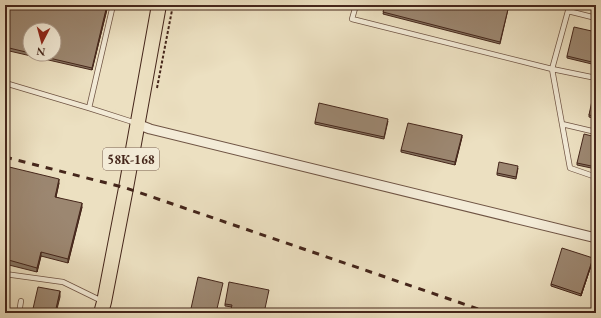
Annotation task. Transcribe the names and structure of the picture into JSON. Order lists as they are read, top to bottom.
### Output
{
  "streets": {
    "main road": ["58К-168"]
  },
  "north": "bottom"
}
